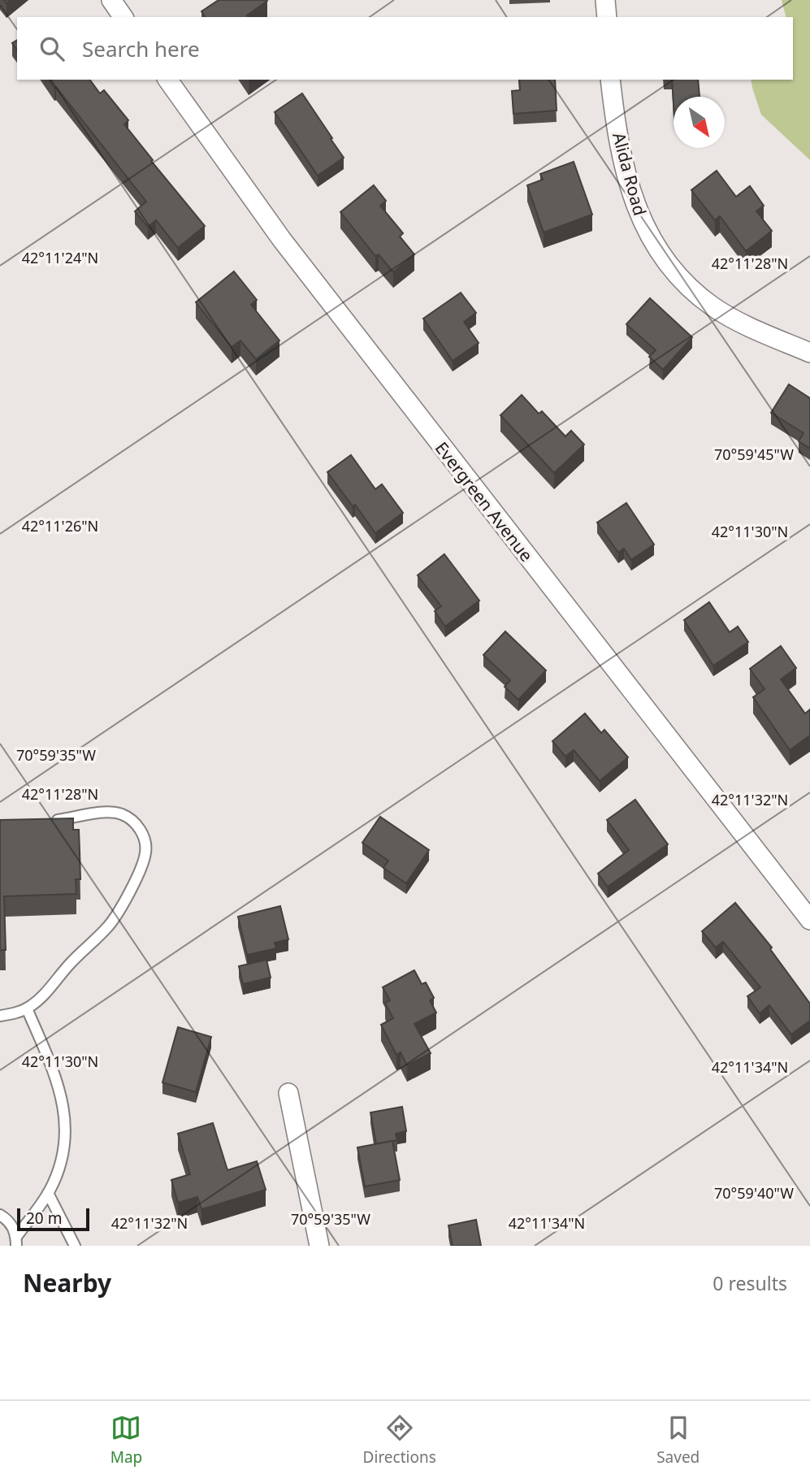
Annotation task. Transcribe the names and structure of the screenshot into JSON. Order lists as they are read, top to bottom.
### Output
{
  "streets": {
    "street": ["Alida Road", "Evergreen Avenue"]
  },
  "scale_bar": "20 m",
  "north": "bottom right",
  "page": {
    "search": "Search here",
    "scale": "20 m",
    "heading": ["Nearby", "0 results"],
    "nav": ["Map", "Directions", "Saved"]
  },
  "coordinates": [
    "42°11'24\"N",
    "42°11'28\"N",
    "70°59'45\"W",
    "42°11'26\"N",
    "42°11'30\"N",
    "70°59'35\"W",
    "42°11'32\"N",
    "42°11'34\"N",
    "70°59'40\"W"
  ]
}
